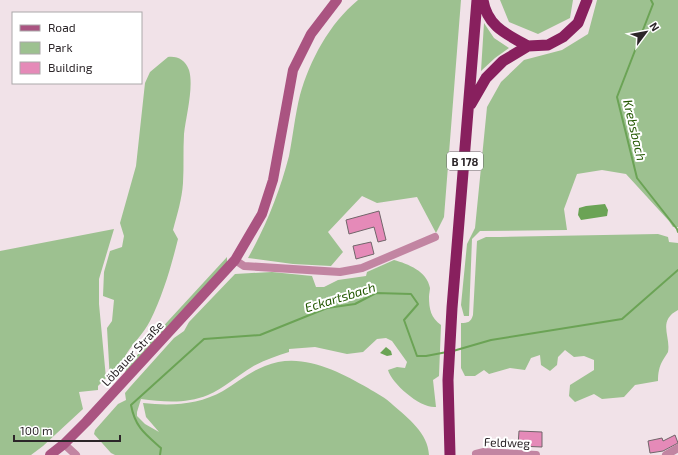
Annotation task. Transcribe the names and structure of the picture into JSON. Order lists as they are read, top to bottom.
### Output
{
  "streets": {
    "highway": ["B 178"],
    "main road": ["Löbauer Straße"],
    "street": ["Feldweg"]
  },
  "water": ["Krebsbach", "Eckartsbach"],
  "legend": ["Road", "Park", "Building"],
  "scale_bar": "100 m",
  "north": "top right"
}
